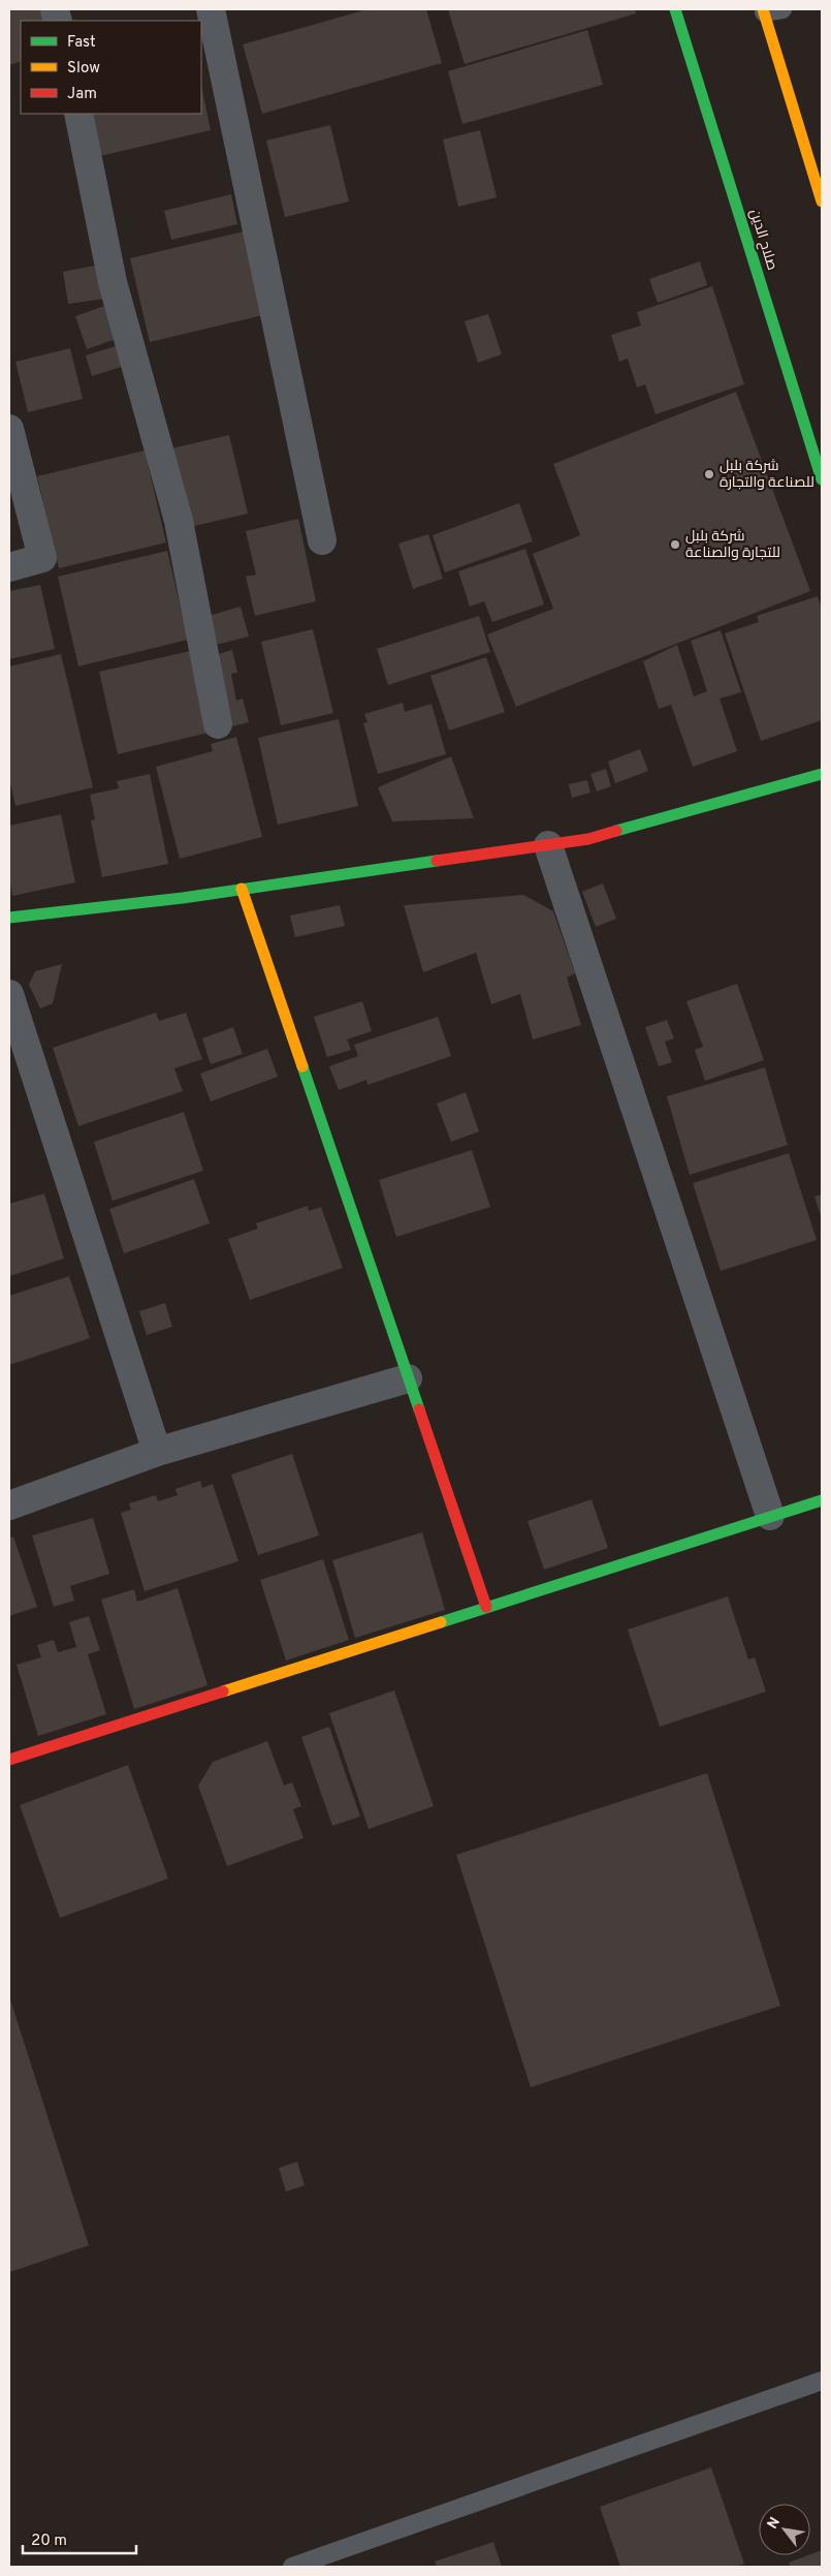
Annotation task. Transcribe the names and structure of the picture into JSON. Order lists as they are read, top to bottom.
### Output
{
  "streets": {
    "main road": ["صلاح الدين"]
  },
  "places": ["شركة بلبل للصناعة والتجارة", "شركة بلبل للتجارة والصناعة"],
  "legend": ["Fast", "Slow", "Jam"],
  "scale_bar": "20 m",
  "north": "top left"
}
